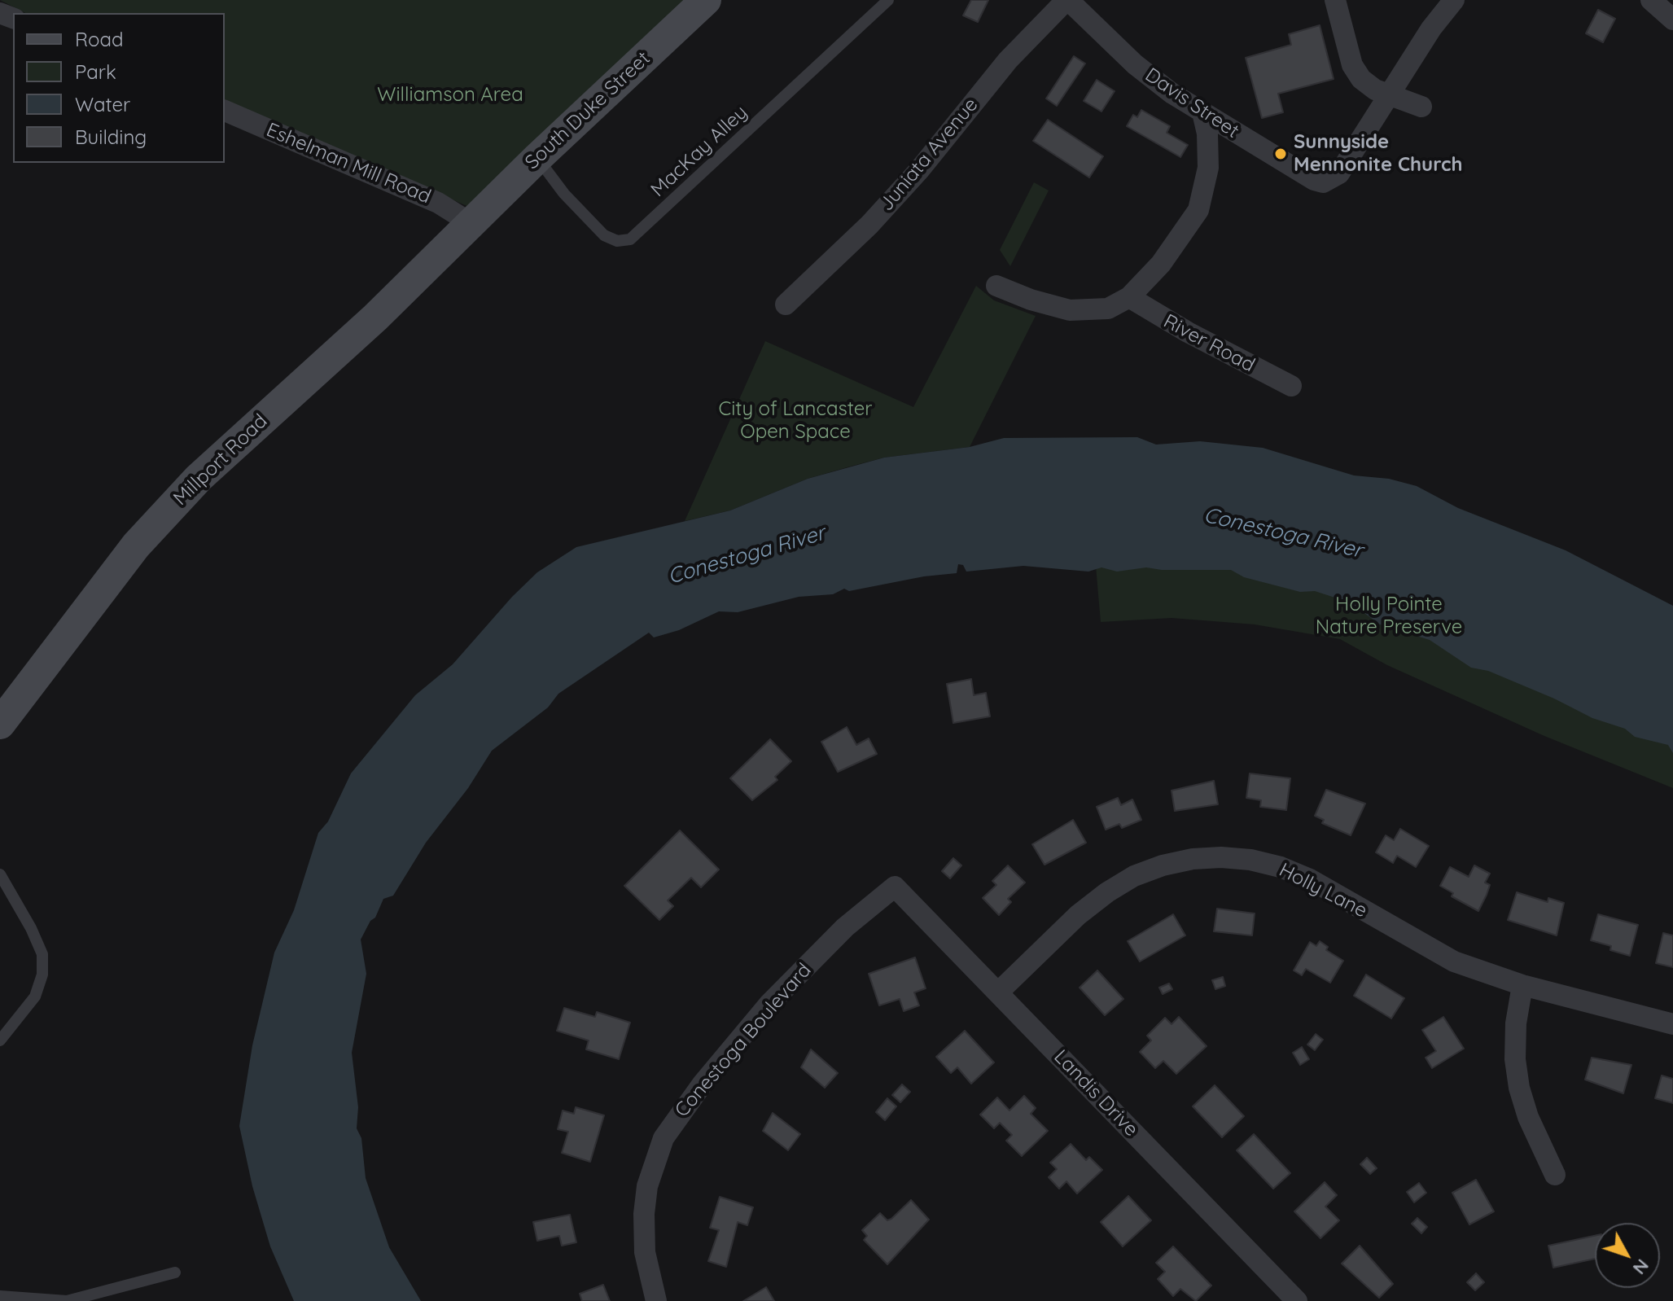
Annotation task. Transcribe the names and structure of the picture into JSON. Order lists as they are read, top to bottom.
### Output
{
  "streets": {
    "main road": ["South Duke Street", "Millport Road"],
    "street": [
      "Davis Street",
      "Juniata Avenue",
      "Eshelman Mill Road",
      "River Road",
      "Holly Lane",
      "Conestoga Boulevard",
      "Landis Drive"
    ],
    "lane": ["MacKay Alley"]
  },
  "crossings": [
    ["Davis Street", "Juniata Avenue"],
    ["South Duke Street", "MacKay Alley"],
    ["South Duke Street", "Eshelman Mill Road"],
    ["South Duke Street", "Millport Road"],
    ["Eshelman Mill Road", "Millport Road"],
    ["Holly Lane", "Landis Drive"],
    ["Conestoga Boulevard", "Landis Drive"]
  ],
  "water": ["Conestoga River"],
  "parks": ["Williamson Area", "City of Lancaster Open Space", "Holly Pointe Nature Preserve"],
  "places": ["Sunnyside Mennonite Church"],
  "legend": [
    "Road",
    "Park",
    "Water",
    "Building"
  ],
  "north": "bottom right"
}
